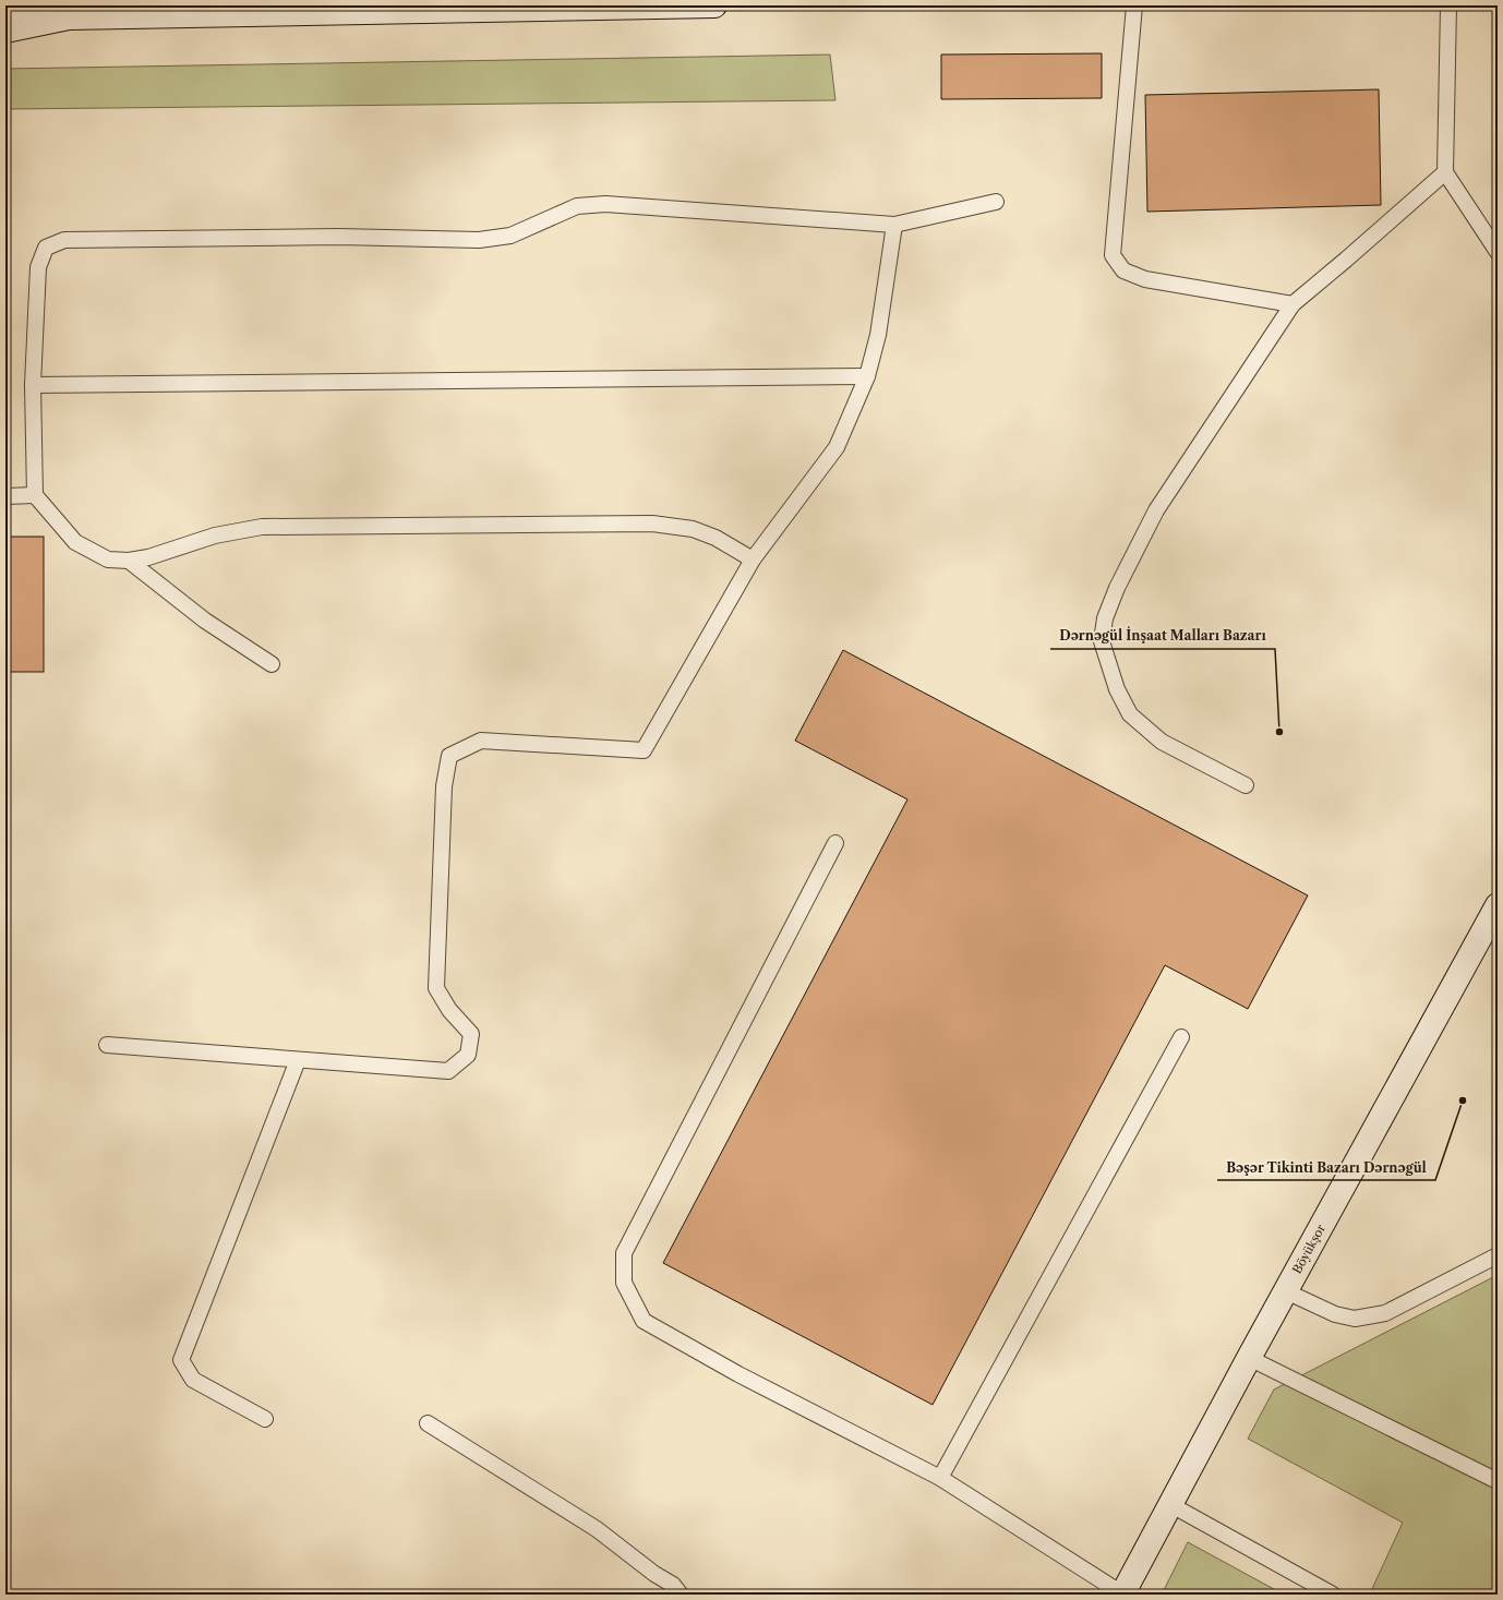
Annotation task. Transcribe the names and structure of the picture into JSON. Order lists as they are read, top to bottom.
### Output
{
  "streets": {
    "street": ["Böyükşor"]
  },
  "places": ["Dərnəgül İnşaat Malları Bazarı", "Bəşər Tikinti Bazarı Dərnəgül"]
}
